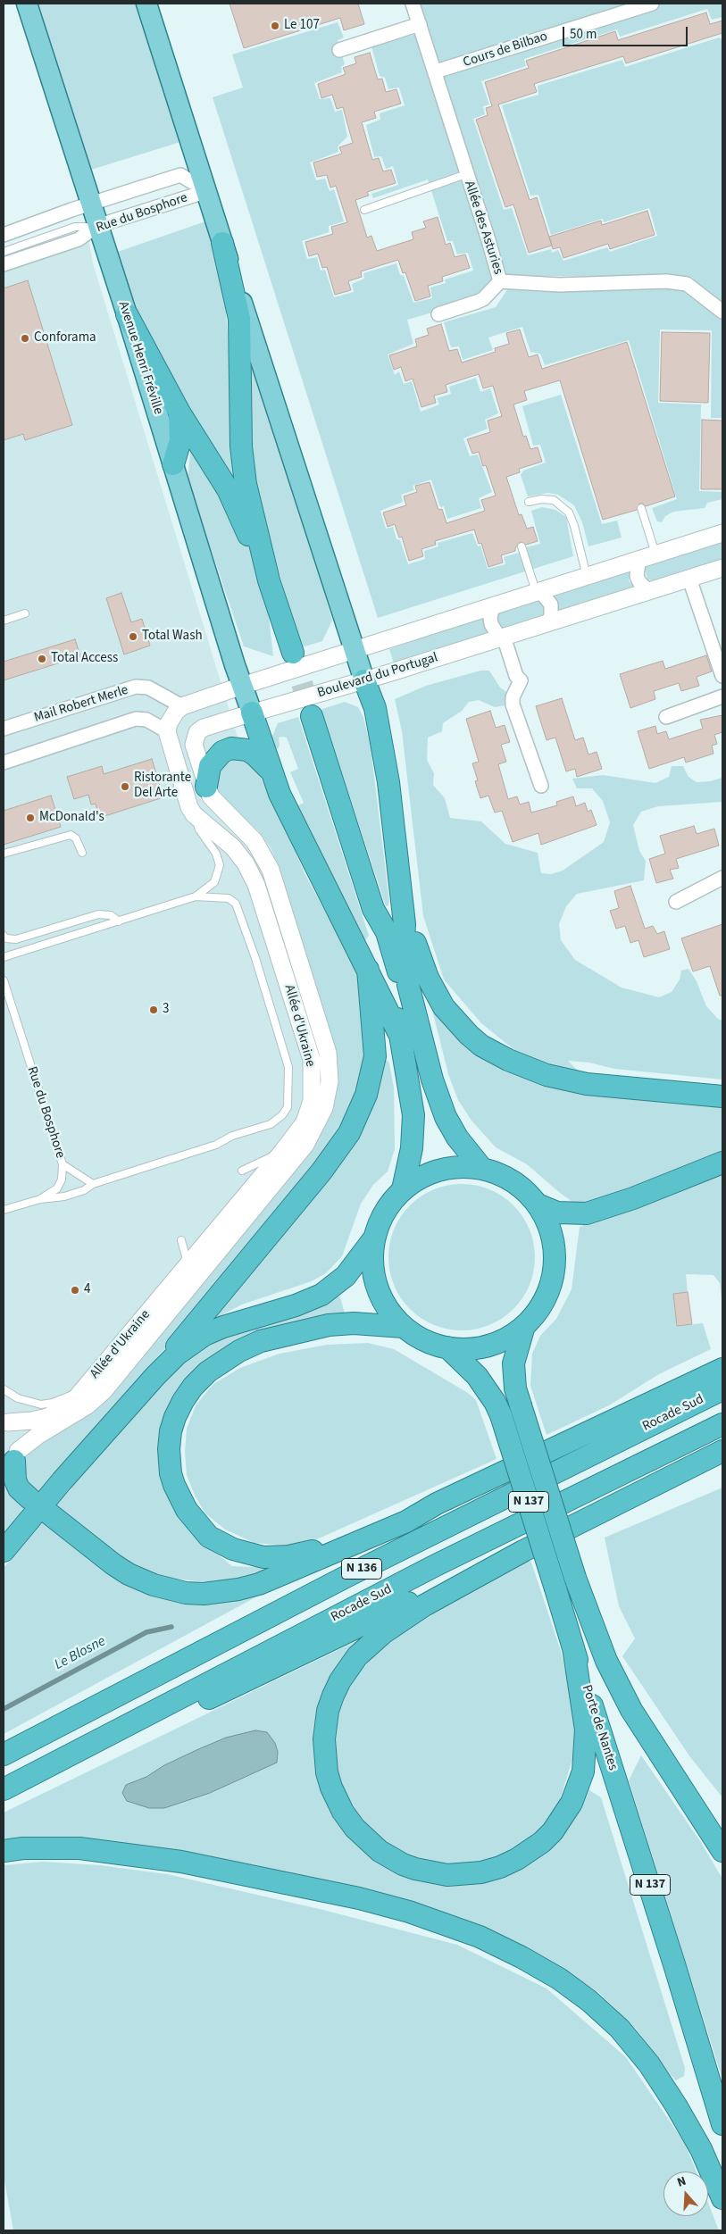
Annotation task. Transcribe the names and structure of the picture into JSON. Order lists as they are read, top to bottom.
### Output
{
  "streets": {
    "highway": [
      "Rocade Sud",
      "N 137",
      "N 136",
      "Porte de Nantes"
    ],
    "main road": ["Avenue Henri Fréville"],
    "street": [
      "Cours de Bilbao",
      "Rue du Bosphore",
      "Allée des Asturies",
      "Boulevard du Portugal",
      "Mail Robert Merle",
      "Allée d'Ukraine"
    ]
  },
  "crossings": [
    ["Cours de Bilbao", "Allée des Asturies"],
    ["Rue du Bosphore", "Avenue Henri Fréville"],
    ["Avenue Henri Fréville", "Boulevard du Portugal"],
    ["Avenue Henri Fréville", "Allée d'Ukraine"],
    ["Boulevard du Portugal", "Allée d'Ukraine"]
  ],
  "water": ["Le Blosne"],
  "places": [
    "Le 107",
    "Conforama",
    "Total Wash",
    "Total Access",
    "Ristorante Del Arte",
    "McDonald's",
    "3",
    "4"
  ],
  "scale_bar": "50 m",
  "north": "top"
}
